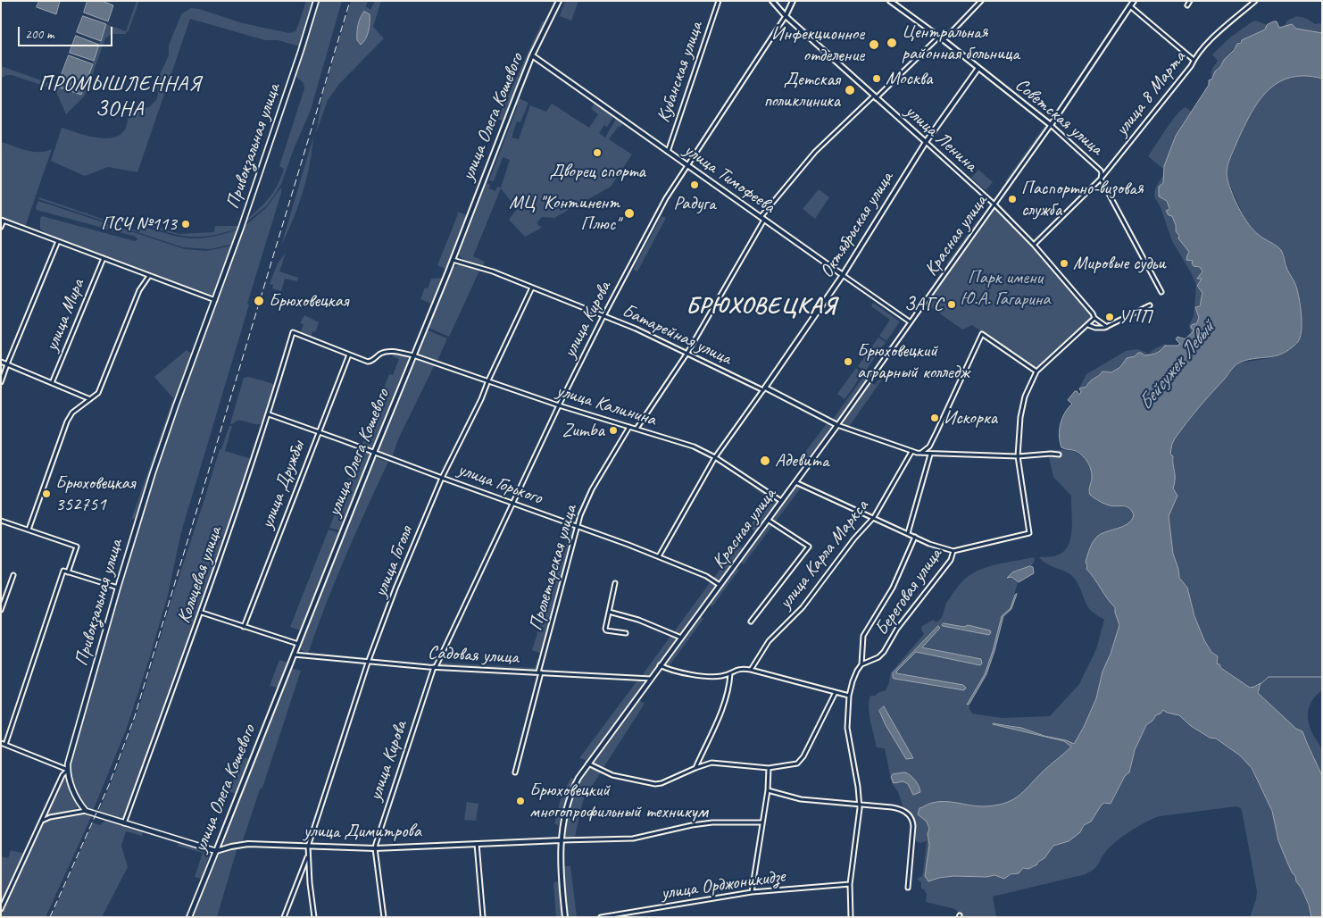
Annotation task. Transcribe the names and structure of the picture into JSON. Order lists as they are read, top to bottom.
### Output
{
  "streets": {
    "main road": ["улица Олега Кошевого", "Привокзальная улица"],
    "street": [
      "Кубанская улица",
      "улица 8 Марта",
      "Советская улица",
      "улица Ленина",
      "улица Тимофеева",
      "Октябрьская улица",
      "Красная улица",
      "улица Мира",
      "улица Кирова",
      "Батарейная улица",
      "улица Калинина",
      "улица Горького",
      "улица Дружбы",
      "улица Карла Маркса",
      "улица Гоголя",
      "Пролетарская улица",
      "Кольцевая улица",
      "Береговая улица",
      "Садовая улица",
      "улица Димитрова",
      "улица Орджоникидзе"
    ]
  },
  "crossings": [
    ["Кубанская улица", "улица Тимофеева"],
    ["улица 8 Марта", "Советская улица"],
    ["улица 8 Марта", "улица Ленина"],
    ["улица Олега Кошевого", "улица Тимофеева"],
    ["улица Олега Кошевого", "Батарейная улица"],
    ["улица Олега Кошевого", "улица Калинина"],
    ["улица Олега Кошевого", "улица Горького"],
    ["улица Олега Кошевого", "Садовая улица"],
    ["улица Олега Кошевого", "улица Димитрова"],
    ["Советская улица", "Октябрьская улица"],
    ["Советская улица", "Красная улица"],
    ["улица Ленина", "Октябрьская улица"],
    ["улица Ленина", "Красная улица"],
    ["улица Ленина", "улица Кирова"],
    ["улица Ленина", "Береговая улица"],
    ["улица Тимофеева", "Октябрьская улица"],
    ["улица Тимофеева", "Красная улица"],
    ["улица Тимофеева", "улица Кирова"],
    ["Октябрьская улица", "Батарейная улица"],
    ["Октябрьская улица", "улица Калинина"],
    ["Октябрьская улица", "улица Горького"],
    ["Красная улица", "Батарейная улица"],
    ["Красная улица", "улица Калинина"],
    ["Красная улица", "улица Горького"],
    ["Красная улица", "Садовая улица"],
    ["Красная улица", "улица Димитрова"],
    ["улица Кирова", "Батарейная улица"],
    ["улица Кирова", "улица Калинина"],
    ["улица Кирова", "улица Горького"],
    ["улица Кирова", "Садовая улица"],
    ["улица Кирова", "улица Димитрова"],
    ["Батарейная улица", "улица Карла Маркса"],
    ["Батарейная улица", "улица Гоголя"],
    ["Батарейная улица", "Береговая улица"],
    ["улица Калинина", "улица Дружбы"],
    ["улица Калинина", "улица Гоголя"],
    ["улица Калинина", "Пролетарская улица"],
    ["улица Калинина", "Кольцевая улица"],
    ["улица Горького", "улица Дружбы"],
    ["улица Горького", "улица Гоголя"],
    ["улица Горького", "Пролетарская улица"],
    ["улица Горького", "Кольцевая улица"],
    ["улица Гоголя", "Садовая улица"],
    ["улица Гоголя", "улица Димитрова"],
    ["Пролетарская улица", "Садовая улица"]
  ],
  "districts": ["ПРОМЫШЛЕННАЯ ЗОНА", "БРЮХОВЕЦКАЯ"],
  "water": ["Бейсужек Левый"],
  "parks": ["Парк имени Ю.А. Гагарина"],
  "places": [
    "Центральная районная больница",
    "Инфекционное отделение",
    "Москва",
    "Детская поликлиника",
    "Дворец спорта",
    "Радуга",
    "Паспортно-визовая служба",
    "МЦ \"Континент Плюс\"",
    "ПСЧ №113",
    "Мировые судьи",
    "Брюховецкая",
    "ЗАГС",
    "УПП",
    "Брюховецкий аграрный колледж",
    "Искорка",
    "Zumba",
    "Адевита",
    "Брюховецкая 352751",
    "Брюховецкий многопрофильный техникум"
  ],
  "scale_bar": "200 m"
}
